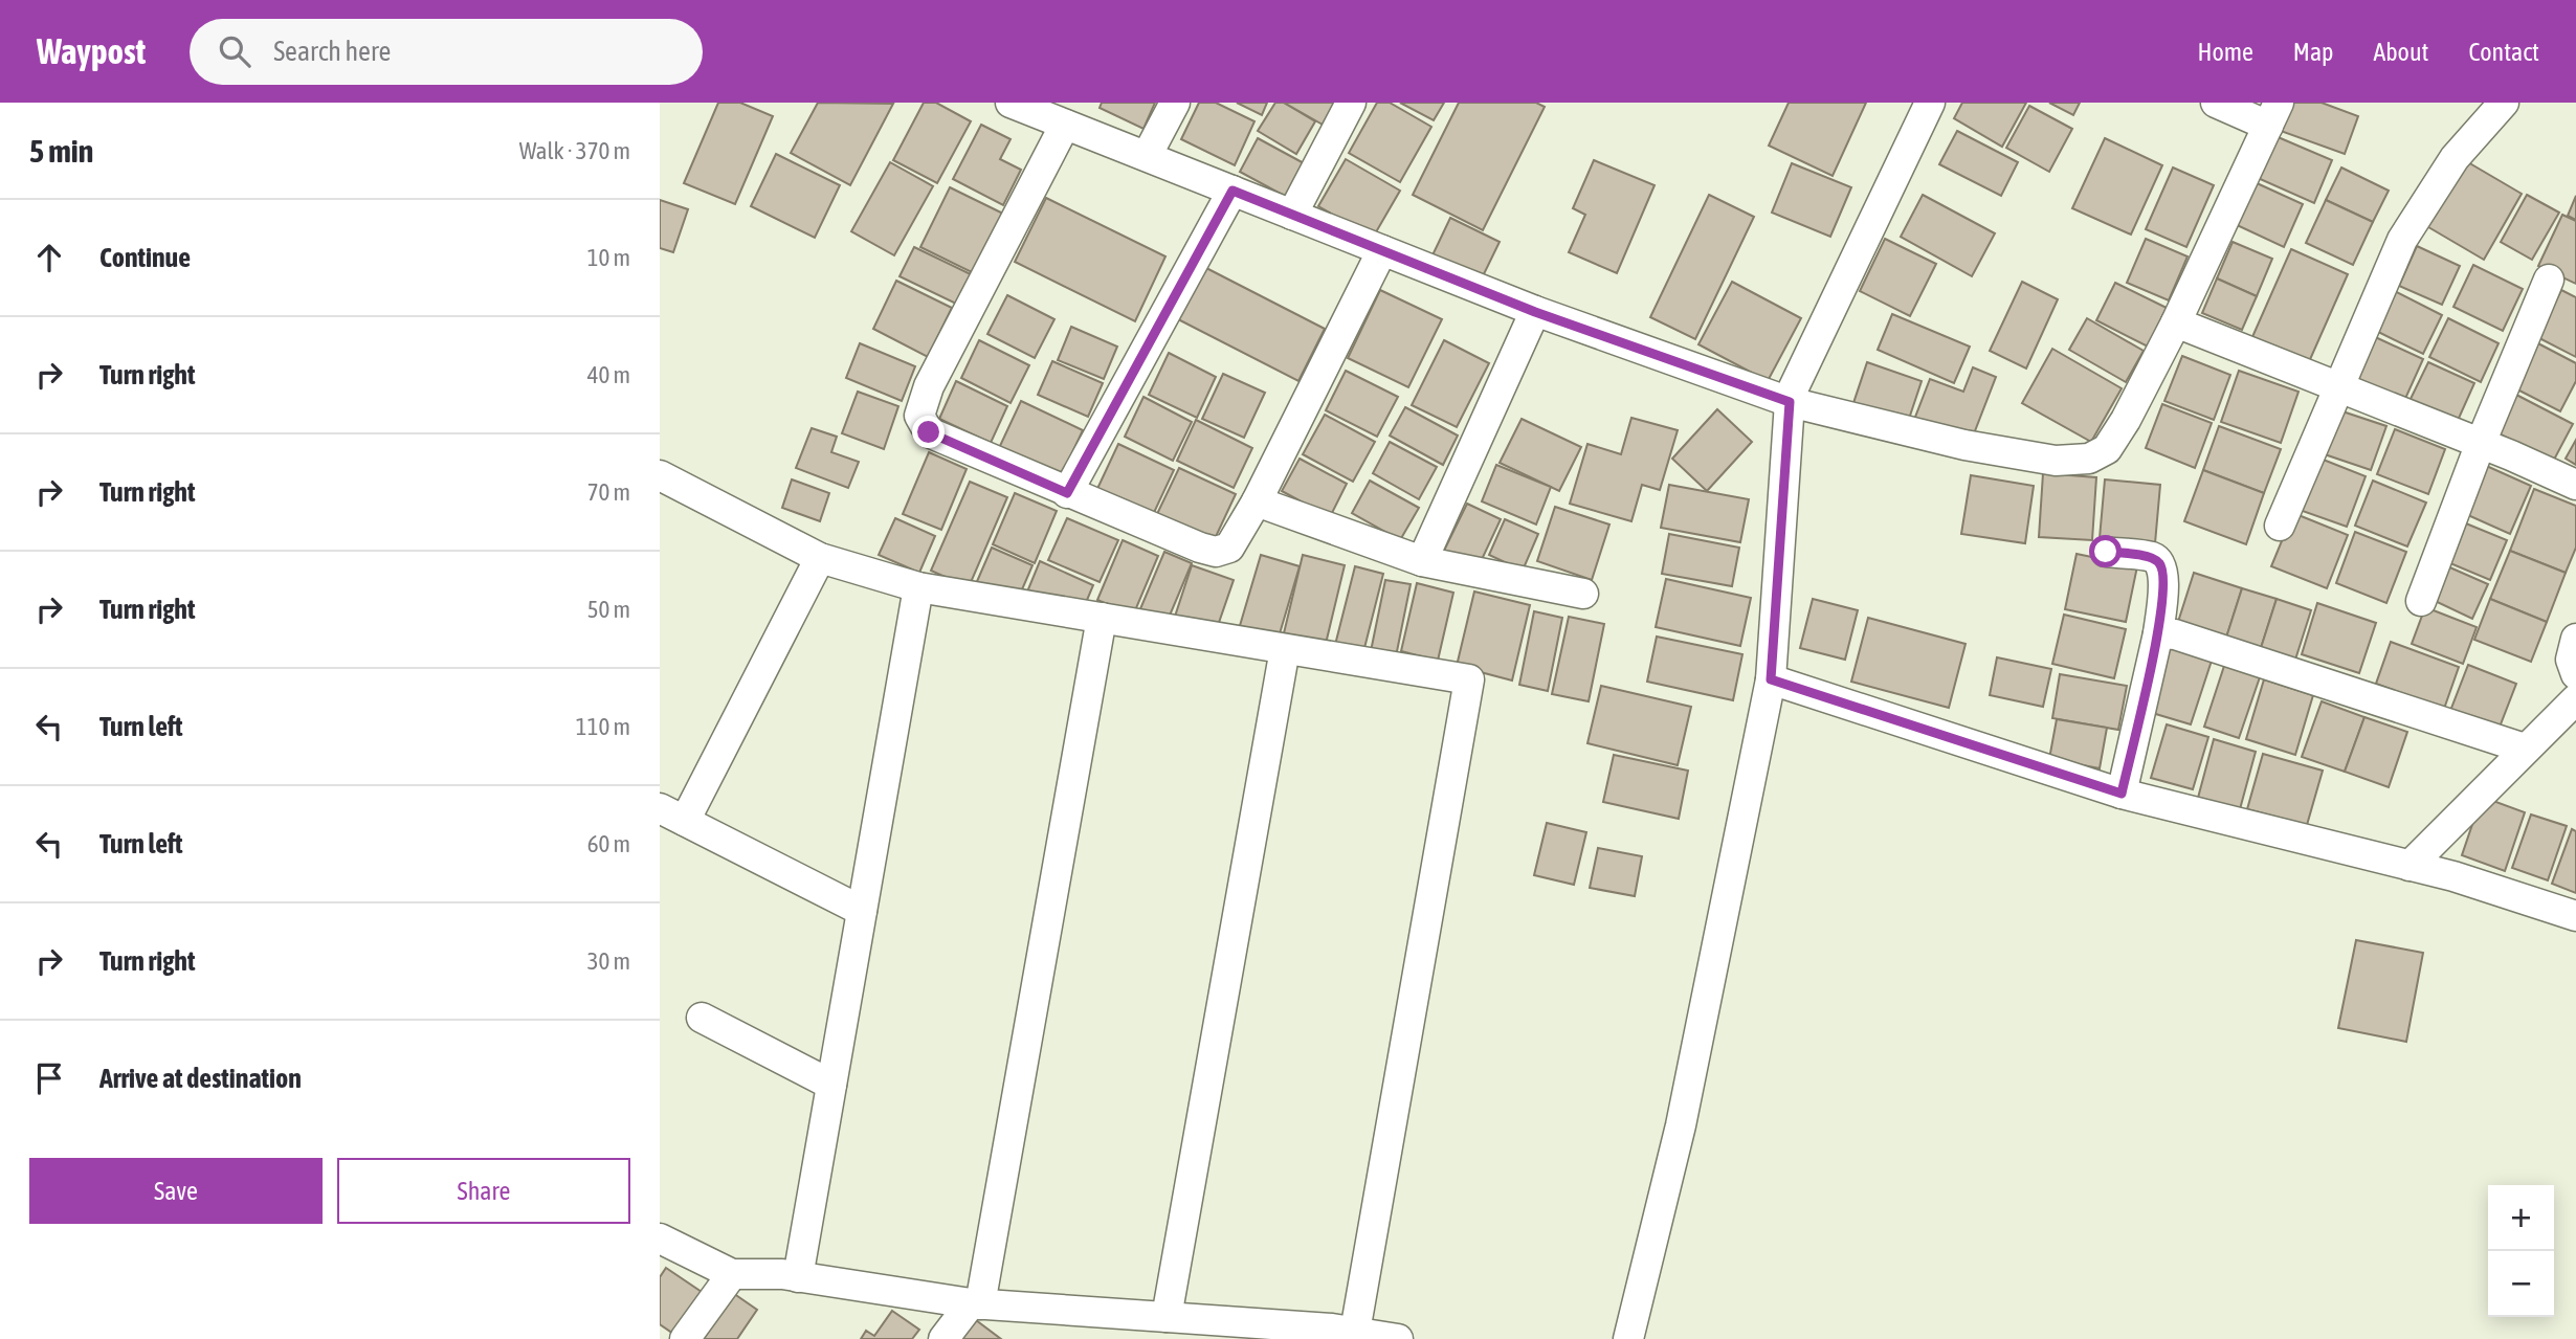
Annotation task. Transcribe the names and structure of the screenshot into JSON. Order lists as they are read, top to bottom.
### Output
{
  "page": {
    "header": "Waypost",
    "search": "Search here",
    "nav": [
      "Home",
      "Map",
      "About",
      "Contact"
    ],
    "heading": ["5 min", "Walk · 370 m"],
    "list": [
      ["Continue", "10 m"],
      ["Turn right", "40 m"],
      ["Turn right", "70 m"],
      ["Turn right", "50 m"],
      ["Turn left", "110 m"],
      ["Turn left", "60 m"],
      ["Turn right", "30 m"],
      "Arrive at destination"
    ],
    "buttons": ["Save", "Share"],
    "map_buttons": ["+", "−"]
  }
}
